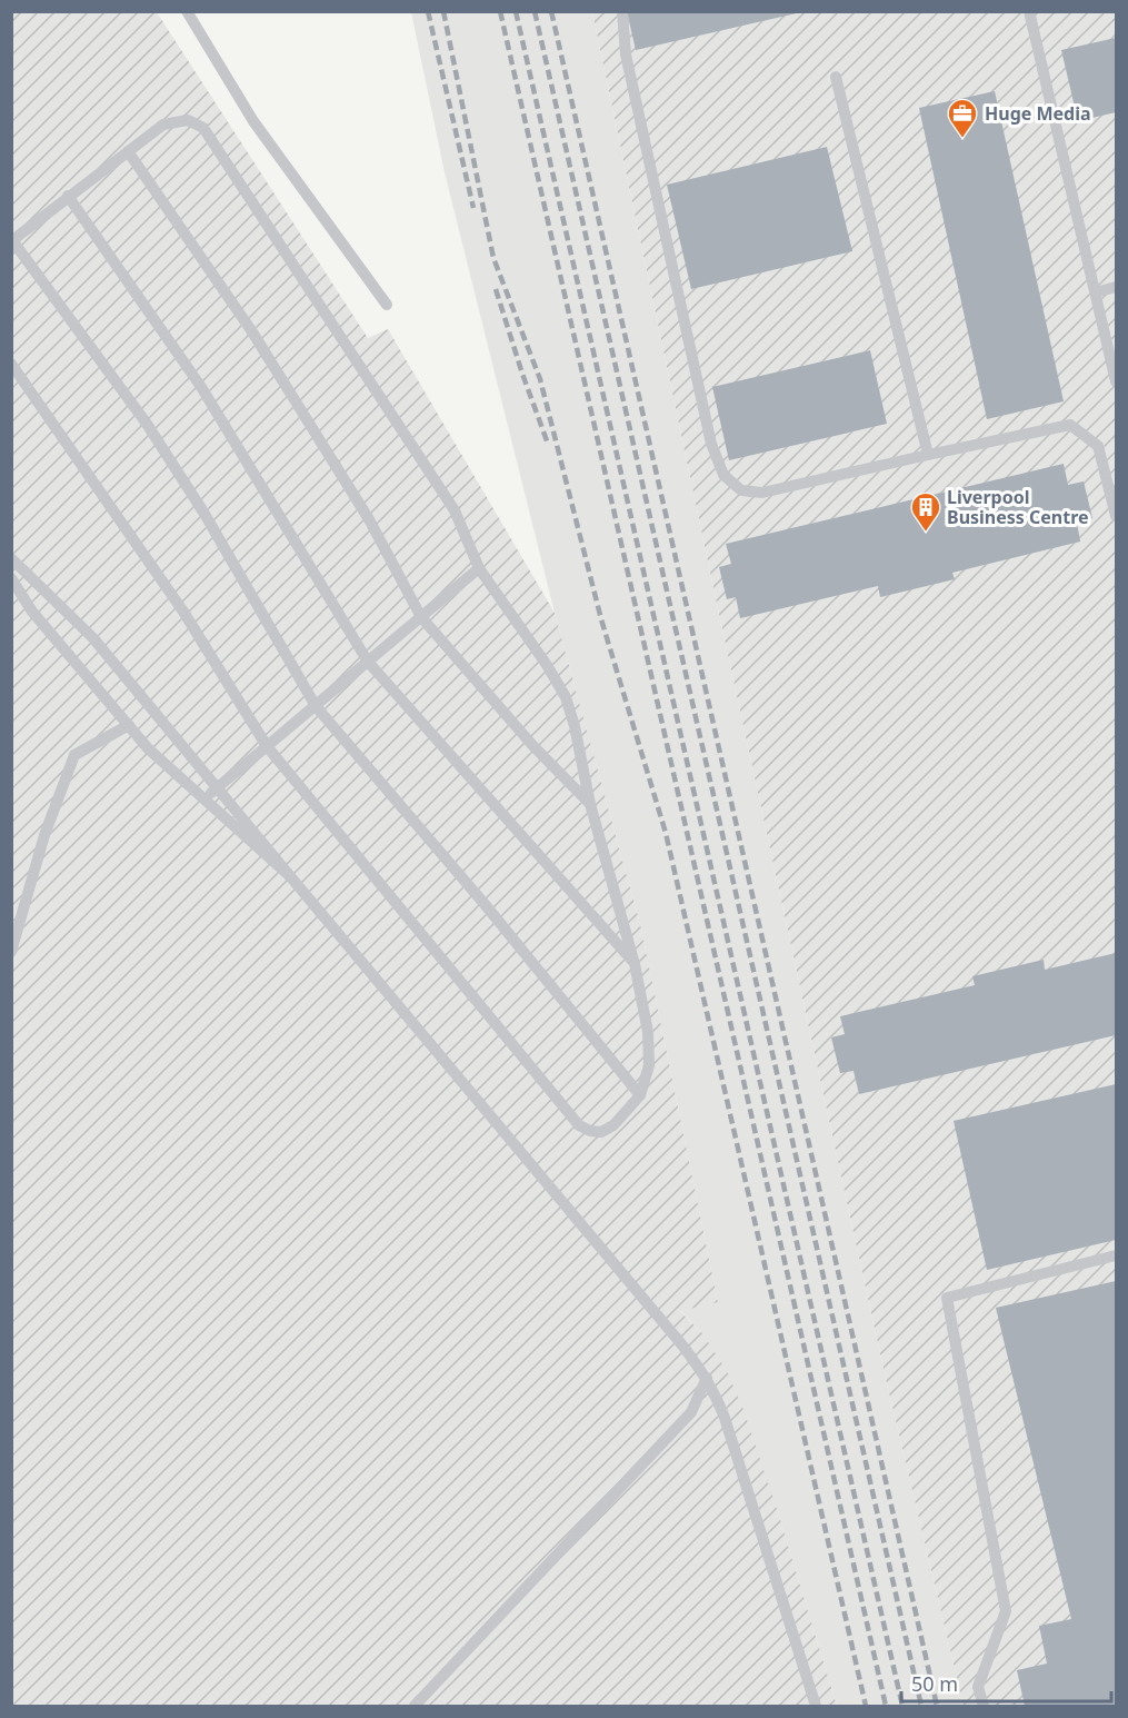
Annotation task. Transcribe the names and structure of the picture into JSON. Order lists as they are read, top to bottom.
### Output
{
  "places": {
    "office": ["Huge Media"],
    "building": ["Liverpool Business Centre"]
  },
  "scale_bar": "50 m"
}
